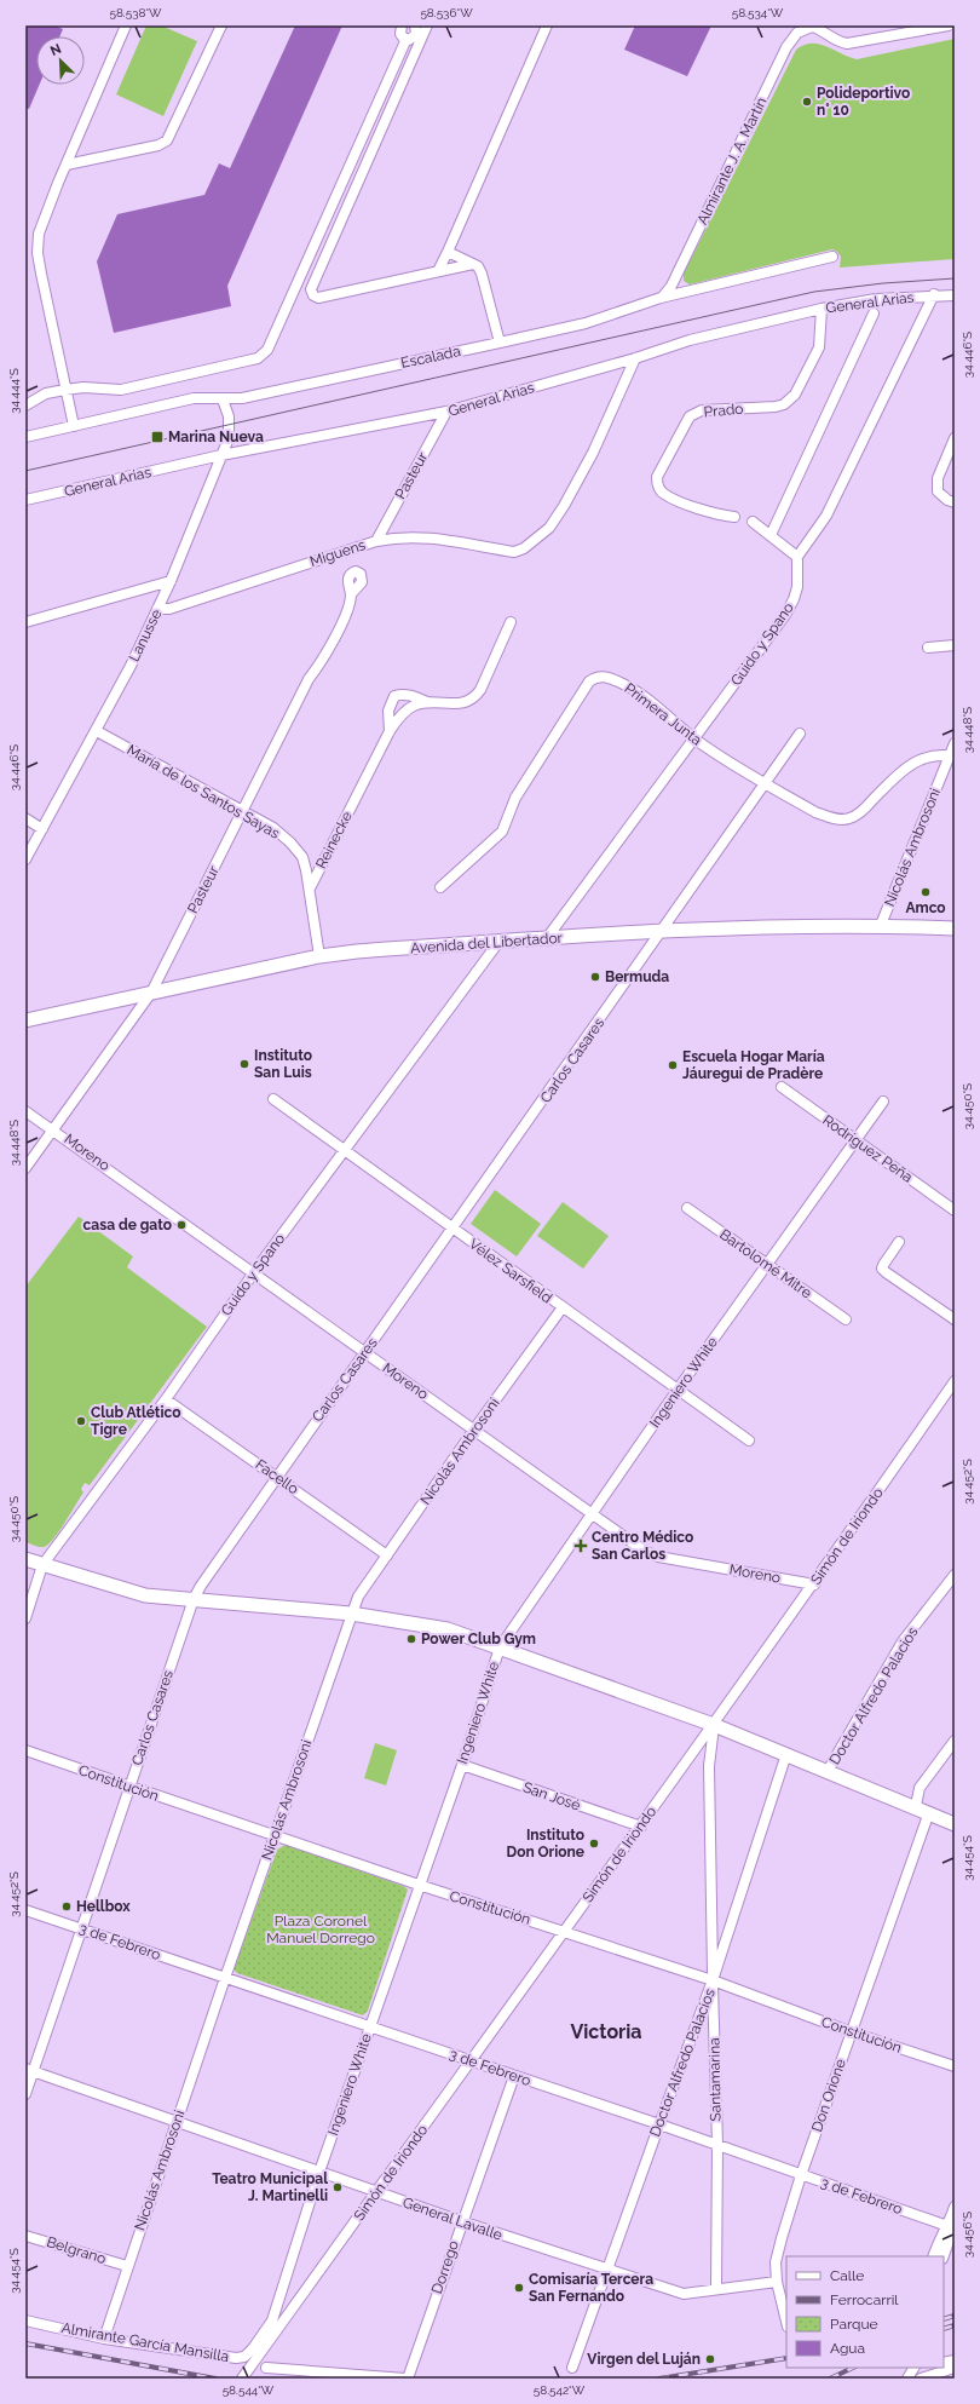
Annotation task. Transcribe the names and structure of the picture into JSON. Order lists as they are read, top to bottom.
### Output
{
  "streets": {
    "main road": ["Avenida del Libertador"],
    "street": [
      "Almirante J. A. Martín",
      "General Arias",
      "Escalada",
      "Prado",
      "Pasteur",
      "Miguens",
      "Lanusse",
      "Guido y Spano",
      "Primera Junta",
      "María de los Santos Sayas",
      "Reinecke",
      "Nicolás Ambrosoni",
      "Carlos Casares",
      "Rodríguez Peña",
      "Moreno",
      "Bartolomé Mitre",
      "Vélez Sarsfield",
      "Ingeniero White",
      "Facello",
      "Simón de Iriondo",
      "Doctor Alfredo Palacios",
      "Constitución",
      "San José",
      "3 de Febrero",
      "Santamarina",
      "Don Orione",
      "General Lavalle",
      "Belgrano",
      "Dorrego",
      "Almirante García Mansilla"
    ]
  },
  "crossings": [
    ["Almirante J. A. Martín", "Escalada"],
    ["General Arias", "Prado"],
    ["General Arias", "Pasteur"],
    ["General Arias", "Miguens"],
    ["General Arias", "Lanusse"],
    ["Escalada", "Lanusse"],
    ["Pasteur", "Miguens"],
    ["Pasteur", "María de los Santos Sayas"],
    ["Pasteur", "Avenida del Libertador"],
    ["Pasteur", "Moreno"],
    ["Miguens", "Lanusse"],
    ["Lanusse", "María de los Santos Sayas"],
    ["Guido y Spano", "Primera Junta"],
    ["Guido y Spano", "Avenida del Libertador"],
    ["Guido y Spano", "Moreno"],
    ["Guido y Spano", "Vélez Sarsfield"],
    ["Guido y Spano", "Facello"],
    ["Primera Junta", "Nicolás Ambrosoni"],
    ["Primera Junta", "Carlos Casares"],
    ["María de los Santos Sayas", "Reinecke"],
    ["Nicolás Ambrosoni", "Avenida del Libertador"],
    ["Nicolás Ambrosoni", "Moreno"],
    ["Nicolás Ambrosoni", "Vélez Sarsfield"],
    ["Nicolás Ambrosoni", "Facello"],
    ["Nicolás Ambrosoni", "Constitución"],
    ["Nicolás Ambrosoni", "3 de Febrero"],
    ["Nicolás Ambrosoni", "General Lavalle"],
    ["Nicolás Ambrosoni", "Belgrano"],
    ["Nicolás Ambrosoni", "Almirante García Mansilla"],
    ["Avenida del Libertador", "Carlos Casares"],
    ["Carlos Casares", "Moreno"],
    ["Carlos Casares", "Vélez Sarsfield"],
    ["Carlos Casares", "Facello"],
    ["Carlos Casares", "Constitución"],
    ["Carlos Casares", "3 de Febrero"],
    ["Carlos Casares", "General Lavalle"],
    ["Rodríguez Peña", "Ingeniero White"],
    ["Moreno", "Ingeniero White"],
    ["Moreno", "Simón de Iriondo"],
    ["Bartolomé Mitre", "Ingeniero White"],
    ["Vélez Sarsfield", "Ingeniero White"],
    ["Ingeniero White", "Simón de Iriondo"],
    ["Ingeniero White", "Constitución"],
    ["Ingeniero White", "San José"],
    ["Ingeniero White", "3 de Febrero"],
    ["Ingeniero White", "General Lavalle"],
    ["Simón de Iriondo", "Constitución"],
    ["Simón de Iriondo", "San José"],
    ["Simón de Iriondo", "3 de Febrero"],
    ["Simón de Iriondo", "Santamarina"],
    ["Simón de Iriondo", "General Lavalle"],
    ["Simón de Iriondo", "Almirante García Mansilla"],
    ["Doctor Alfredo Palacios", "Constitución"],
    ["Doctor Alfredo Palacios", "3 de Febrero"],
    ["Doctor Alfredo Palacios", "Santamarina"],
    ["Doctor Alfredo Palacios", "General Lavalle"],
    ["Constitución", "Santamarina"],
    ["Constitución", "Don Orione"],
    ["3 de Febrero", "Santamarina"],
    ["3 de Febrero", "Don Orione"],
    ["3 de Febrero", "Dorrego"],
    ["Santamarina", "General Lavalle"],
    ["Don Orione", "General Lavalle"],
    ["General Lavalle", "Dorrego"]
  ],
  "districts": ["Victoria"],
  "parks": ["Plaza Coronel Manuel Dorrego"],
  "places": {
    "other": [
      "Polideportivo n° 10",
      "Amco",
      "Bermuda",
      "Instituto San Luis",
      "Escuela Hogar María Jáuregui de Pradère",
      "casa de gato",
      "Club Atlético Tigre",
      "Power Club Gym",
      "Instituto Don Orione",
      "Hellbox",
      "Teatro Municipal J. Martinelli",
      "Comisaría Tercera San Fernando",
      "Virgen del Luján"
    ],
    "transit": ["Marina Nueva"],
    "health": ["Centro Médico San Carlos"]
  },
  "legend": [
    "Calle",
    "Ferrocarril",
    "Parque",
    "Agua"
  ],
  "north": "top left",
  "coordinates": [
    "58.538°W",
    "58.536°W",
    "58.534°W",
    "34.446°S",
    "34.444°S",
    "34.448°S",
    "34.450°S",
    "34.452°S",
    "34.454°S",
    "34.456°S",
    "58.544°W",
    "58.542°W"
  ]
}
